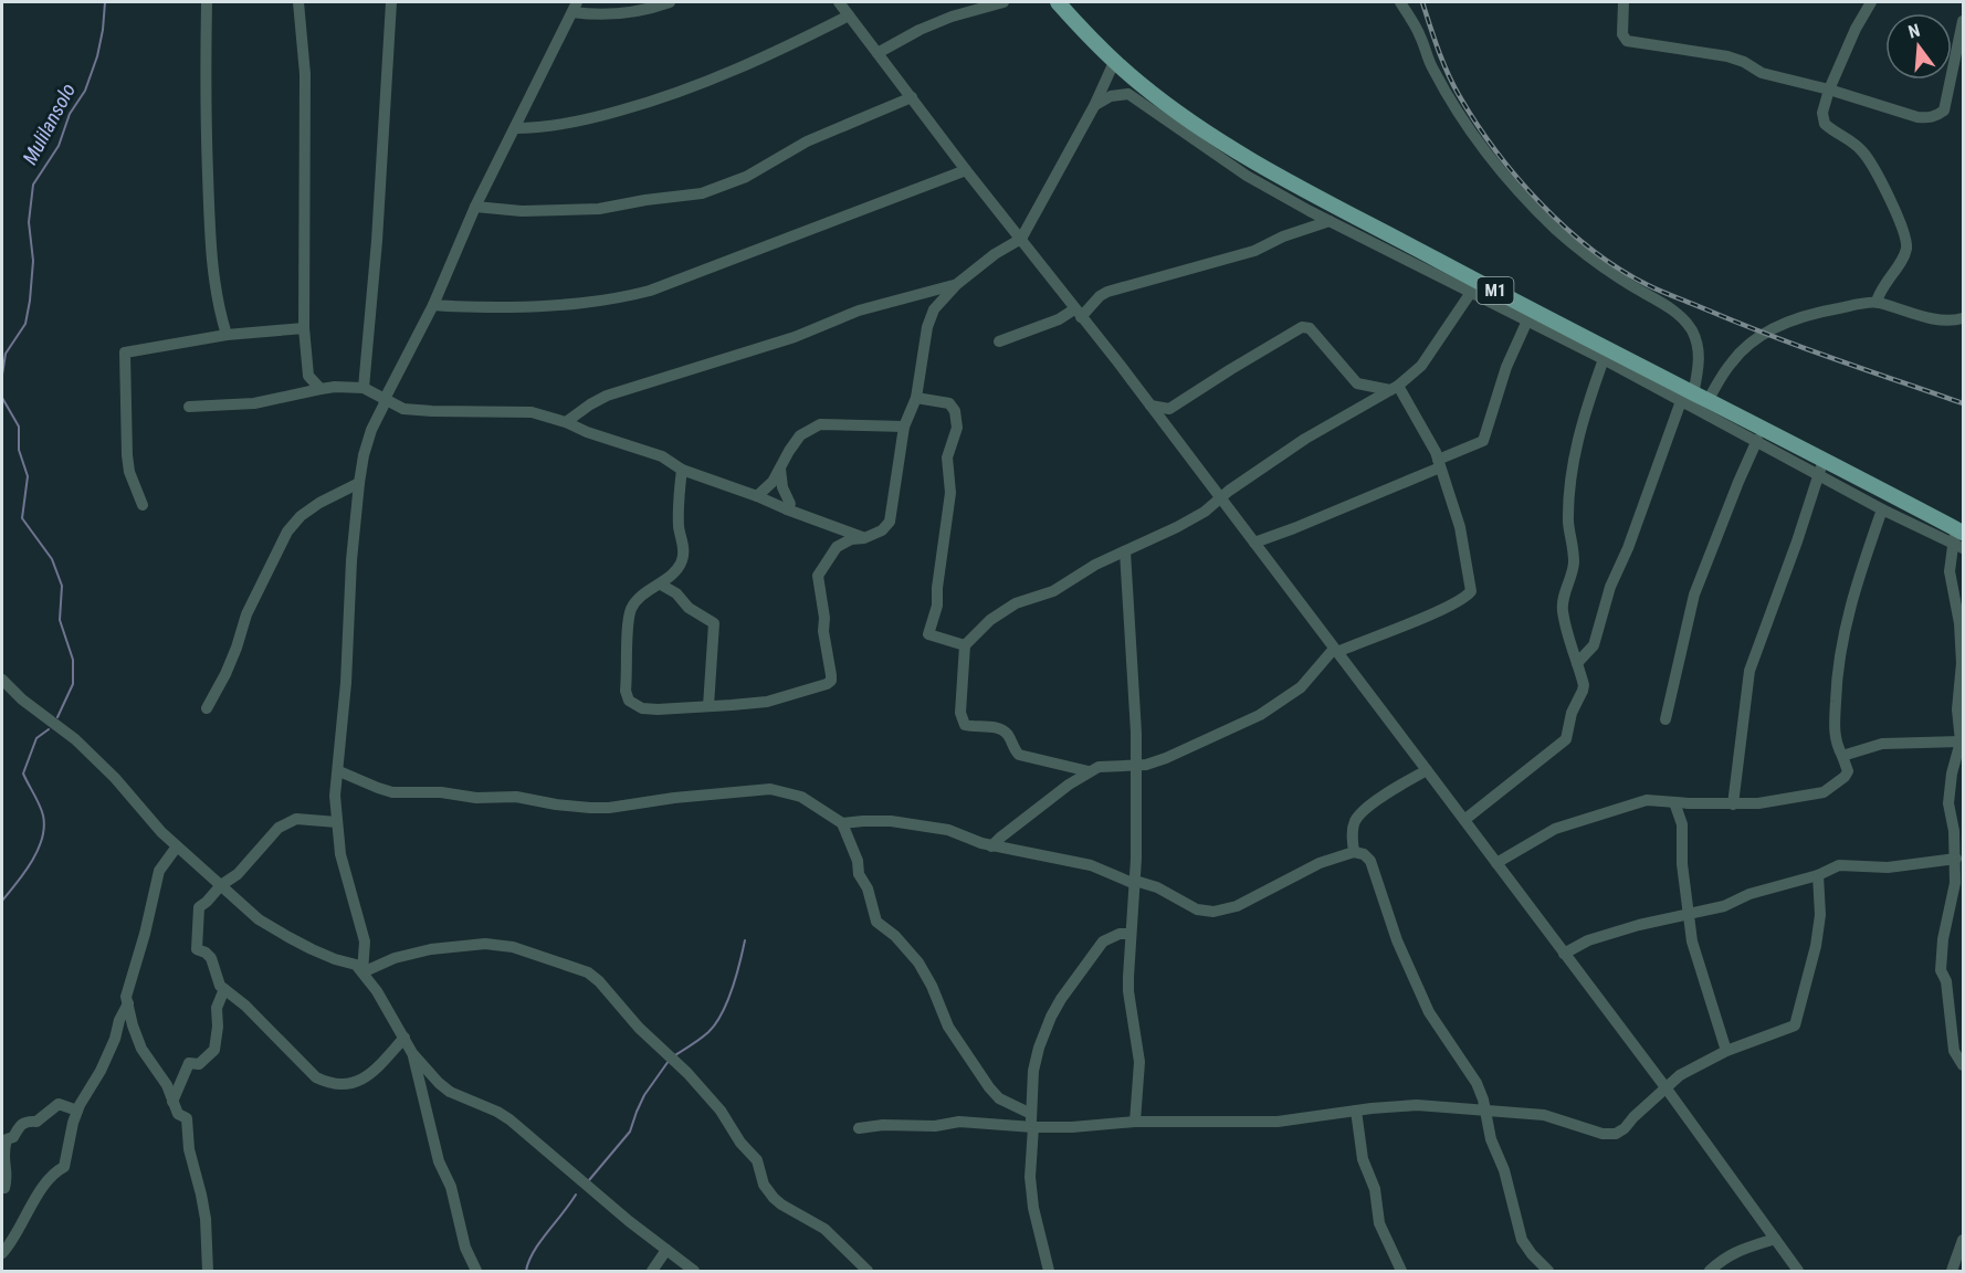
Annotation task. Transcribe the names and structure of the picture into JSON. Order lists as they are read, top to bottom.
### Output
{
  "streets": {
    "main road": ["M1"]
  },
  "water": ["Mulilansolo"],
  "north": "top"
}
